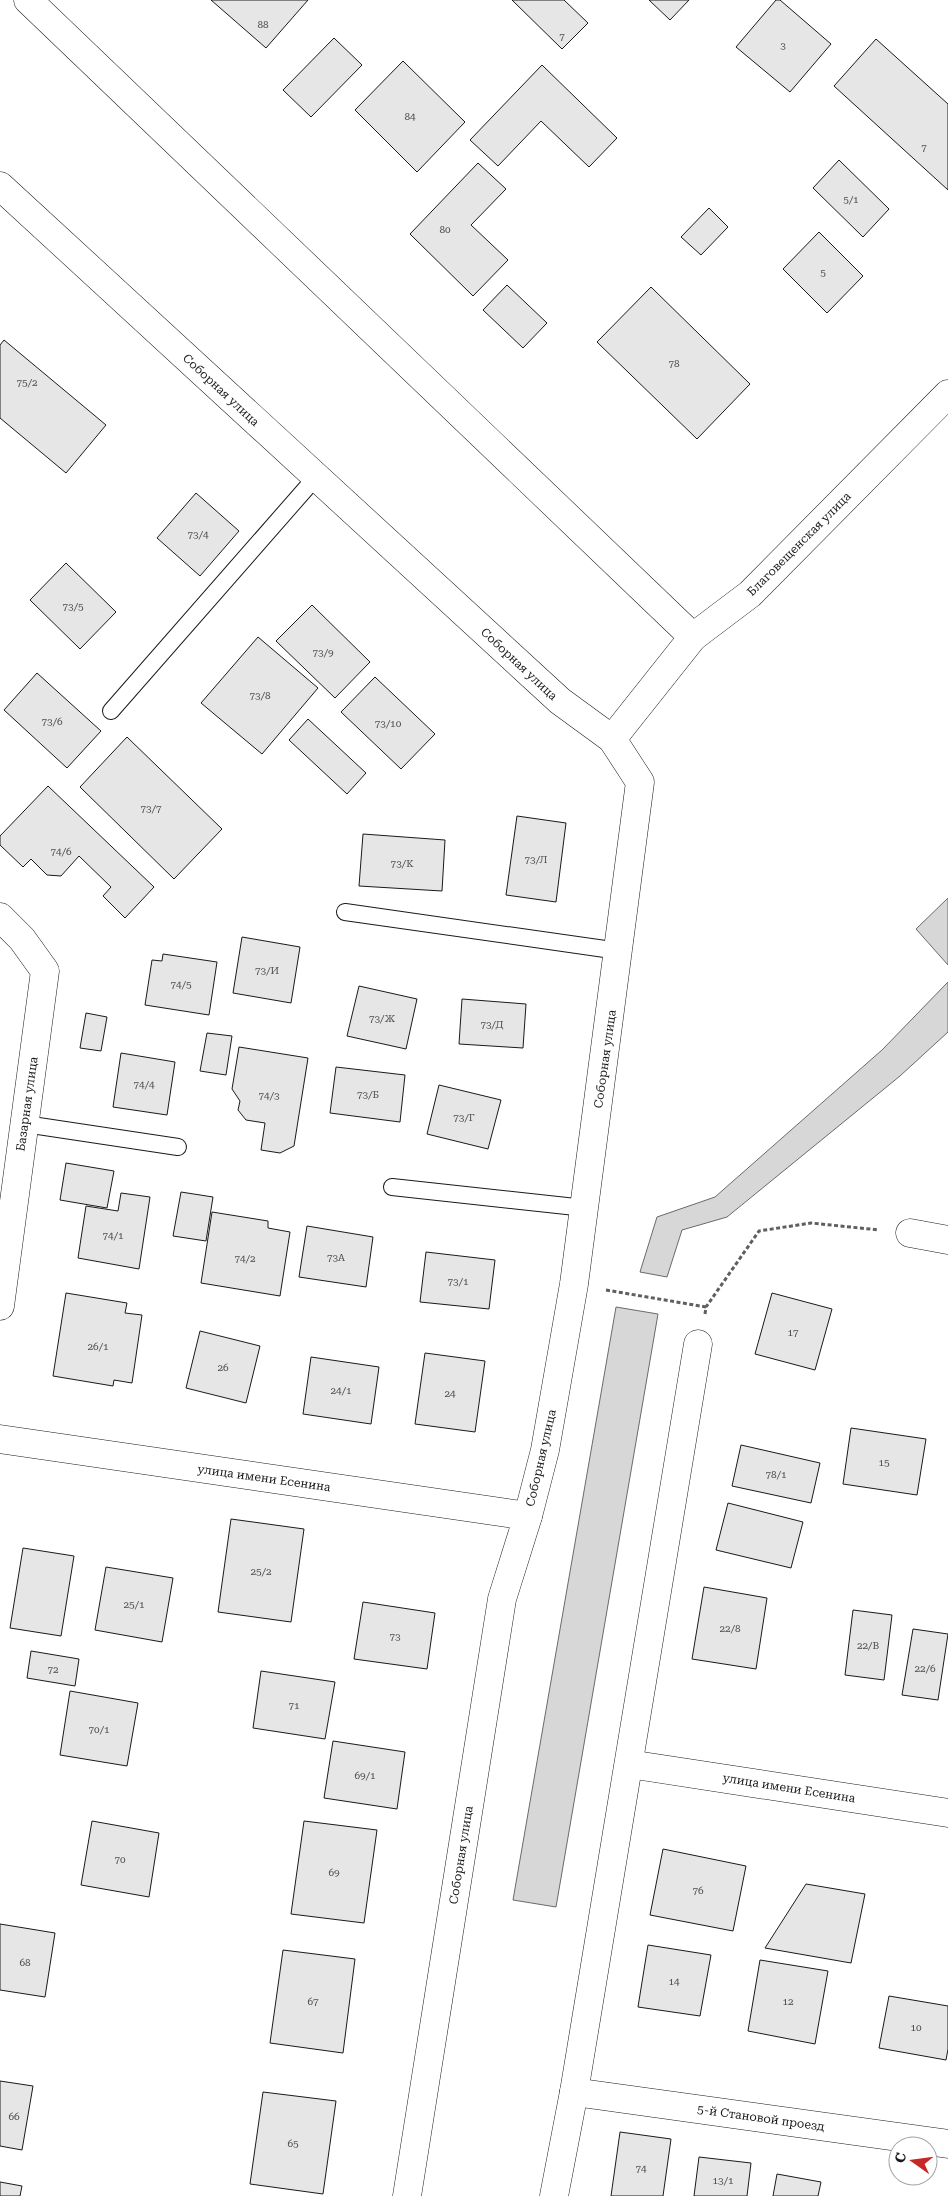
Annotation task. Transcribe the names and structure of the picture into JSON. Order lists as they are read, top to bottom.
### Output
{
  "streets": {
    "street": [
      "Соборная улица",
      "Благовещенская улица",
      "Базарная улица",
      "улица имени Есенина",
      "5-й Становой проезд"
    ]
  },
  "crossings": [
    ["Соборная улица", "Благовещенская улица"],
    ["Соборная улица", "улица имени Есенина"]
  ],
  "house_numbers": [
    "88",
    "7",
    "3",
    "84",
    "7",
    "5/1",
    "80",
    "5",
    "78",
    "75/2",
    "73/4",
    "73/5",
    "73/9",
    "73/8",
    "73/6",
    "73/10",
    "73/7",
    "74/6",
    "73/Л",
    "73/К",
    "73/И",
    "74/5",
    "73/Ж",
    "73/Д",
    "74/4",
    "73/Б",
    "74/3",
    "73/Г",
    "74/1",
    "73А",
    "74/2",
    "73/1",
    "17",
    "26/1",
    "26",
    "24/1",
    "24",
    "15",
    "78/1",
    "25/2",
    "25/1",
    "22/8",
    "73",
    "22/В",
    "22/6",
    "72",
    "71",
    "70/1",
    "69/1",
    "70",
    "69",
    "76",
    "68",
    "14",
    "67",
    "12",
    "10",
    "66",
    "65",
    "74",
    "13/1"
  ],
  "north": "left"
}
